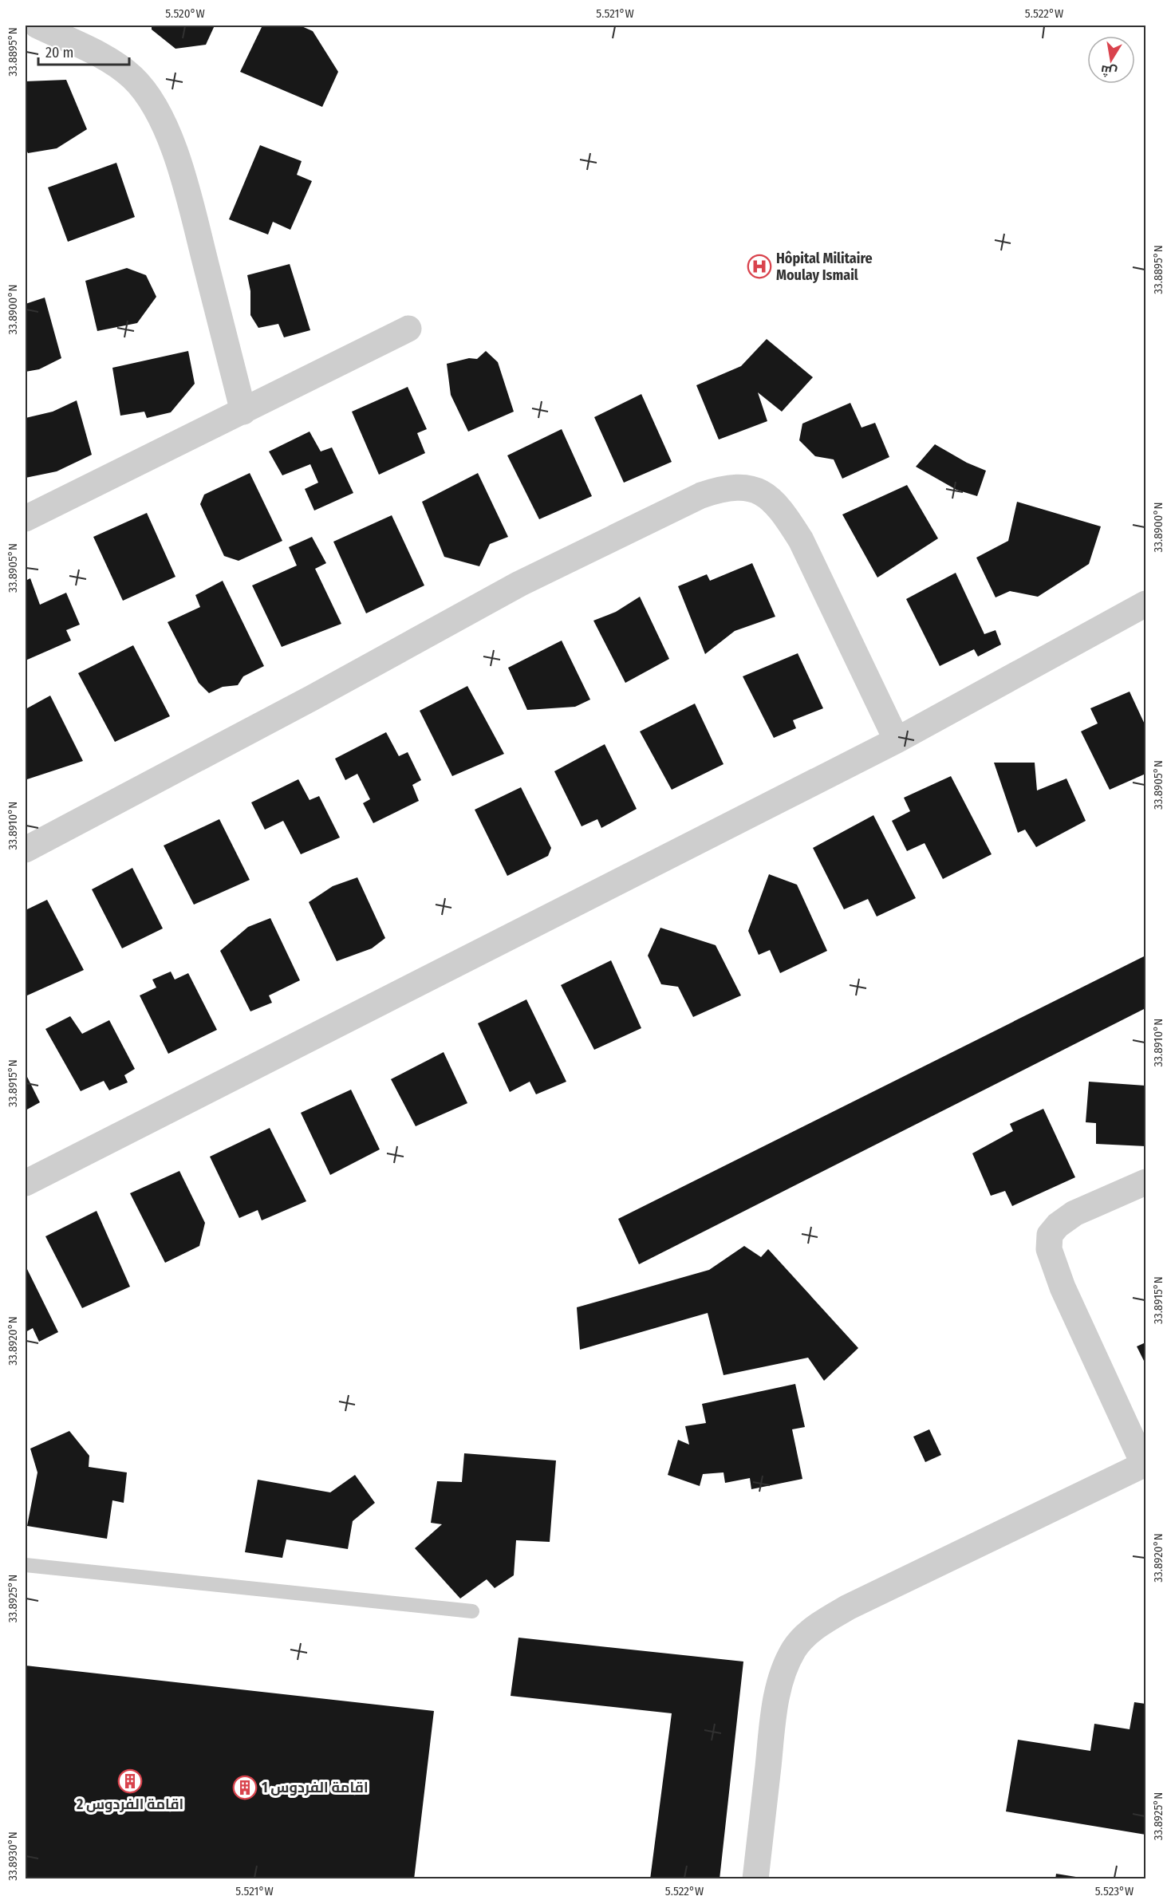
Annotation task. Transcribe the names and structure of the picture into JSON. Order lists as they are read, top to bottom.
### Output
{
  "places": {
    "hospital": ["Hôpital Militaire Moulay Ismail"],
    "building": ["اقامة الفردوس 2", "اقامة الفردوس 1"]
  },
  "scale_bar": "20 m",
  "north": "bottom",
  "coordinates": [
    "5.520°W",
    "5.521°W",
    "5.522°W",
    "33.8895°N",
    "33.8900°N",
    "33.8905°N",
    "33.8910°N",
    "33.8915°N",
    "33.8920°N",
    "33.8925°N",
    "33.8930°N",
    "5.523°W"
  ]
}
